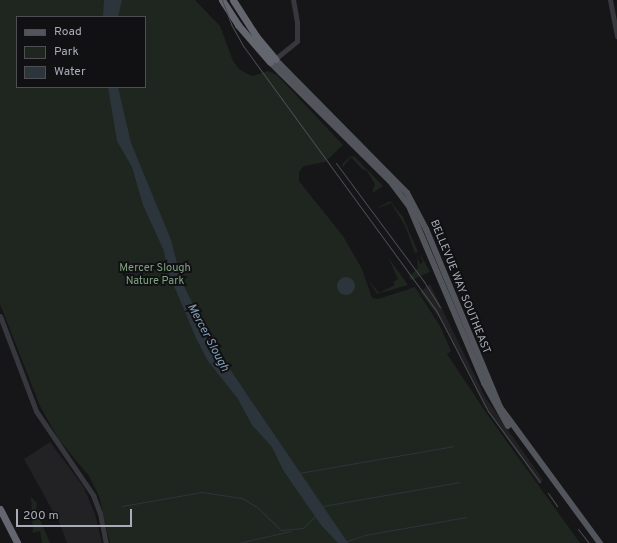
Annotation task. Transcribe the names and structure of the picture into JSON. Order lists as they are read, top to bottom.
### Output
{
  "streets": {
    "main road": ["BELLEVUE WAY SOUTHEAST"]
  },
  "water": ["Mercer Slough"],
  "parks": ["Mercer Slough Nature Park"],
  "legend": ["Road", "Park", "Water"],
  "scale_bar": "200 m"
}
